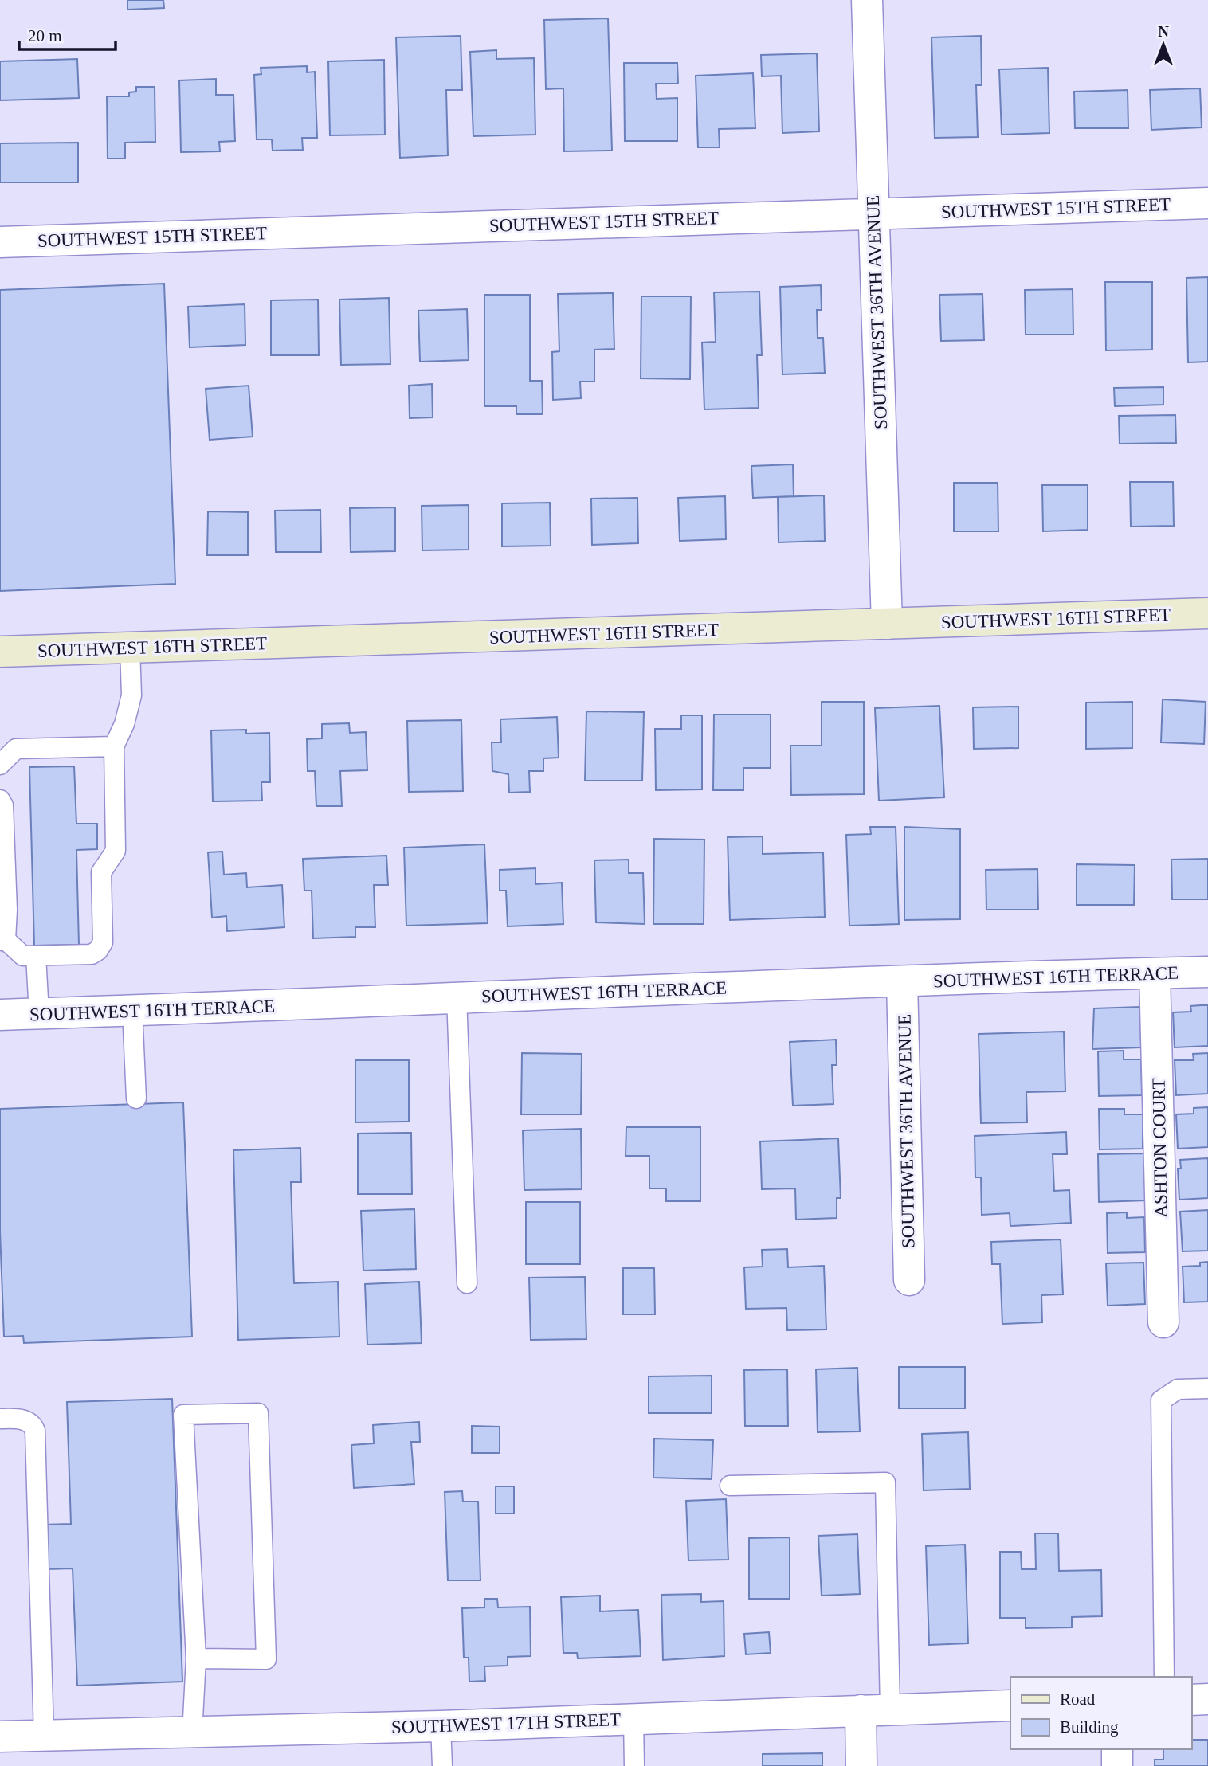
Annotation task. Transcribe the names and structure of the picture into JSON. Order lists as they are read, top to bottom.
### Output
{
  "streets": {
    "street": [
      "SOUTHWEST 15TH STREET",
      "SOUTHWEST 36TH AVENUE",
      "SOUTHWEST 16TH STREET",
      "SOUTHWEST 16TH TERRACE",
      "ASHTON COURT",
      "SOUTHWEST 17TH STREET"
    ]
  },
  "crossings": [
    ["SOUTHWEST 15TH STREET", "SOUTHWEST 36TH AVENUE"],
    ["SOUTHWEST 36TH AVENUE", "SOUTHWEST 16TH STREET"],
    ["SOUTHWEST 36TH AVENUE", "SOUTHWEST 16TH TERRACE"],
    ["SOUTHWEST 16TH TERRACE", "ASHTON COURT"]
  ],
  "legend": ["Road", "Building"],
  "scale_bar": "20 m",
  "north": "top"
}
